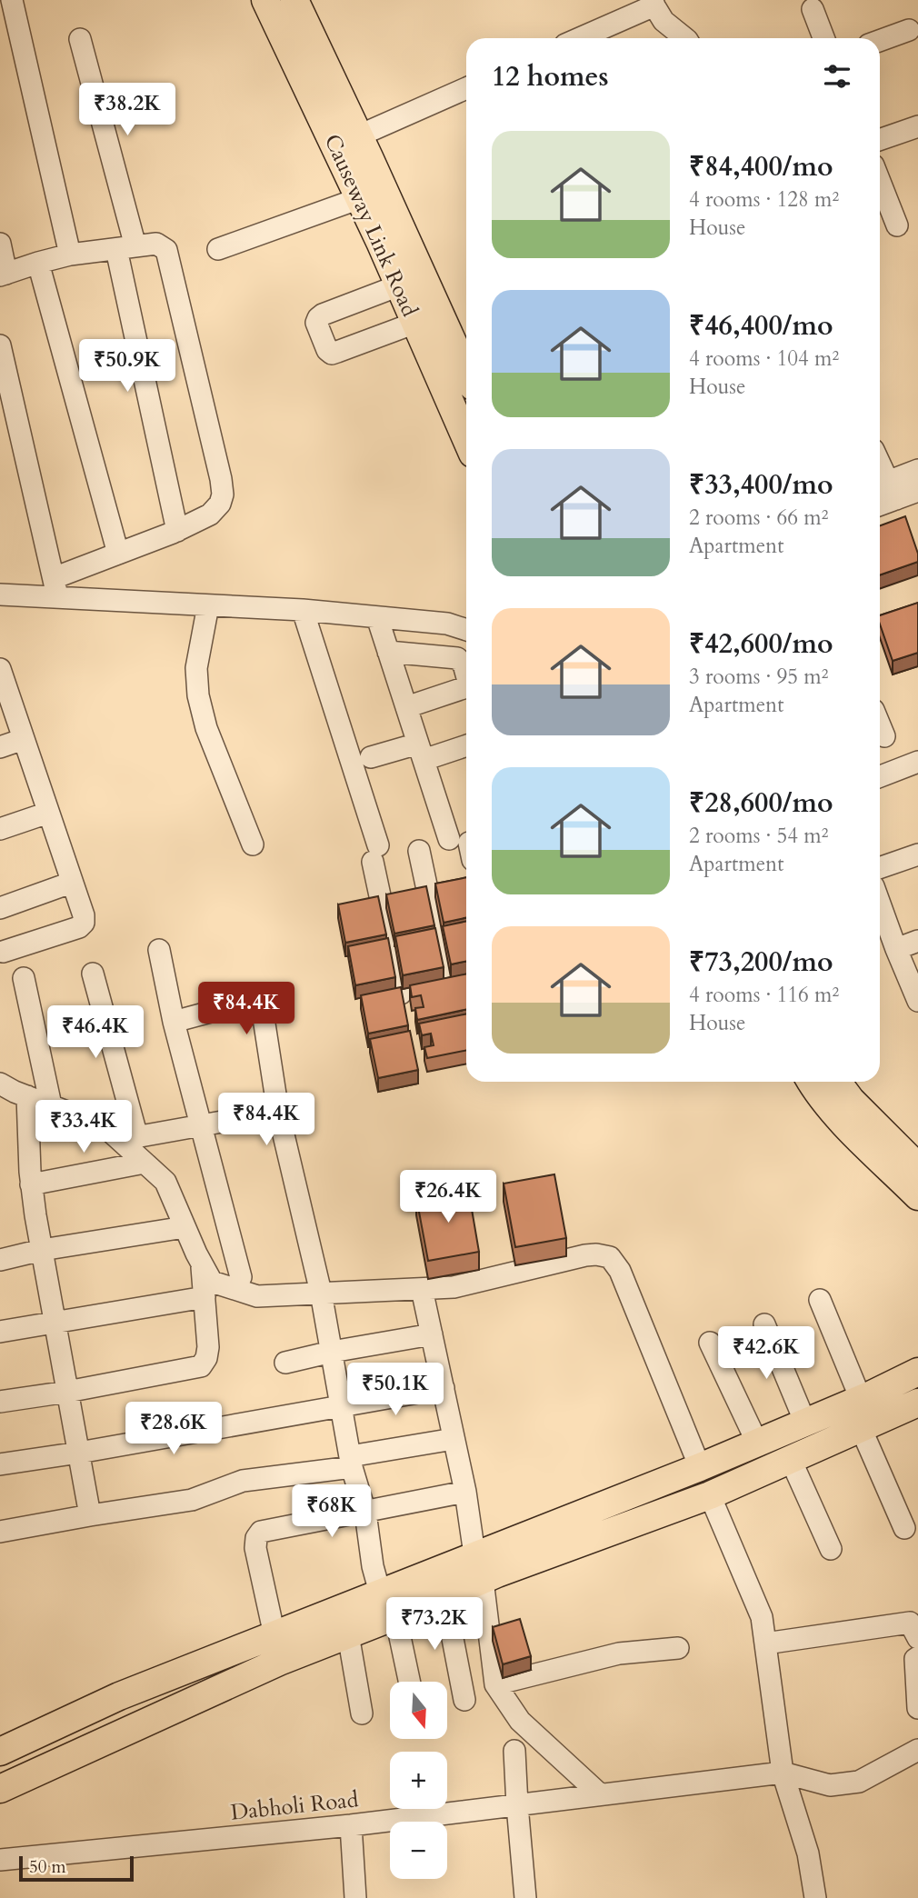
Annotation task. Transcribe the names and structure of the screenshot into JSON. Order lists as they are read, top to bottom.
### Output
{
  "streets": {
    "main road": ["Causeway Link Road"],
    "street": ["Dabholi Road"]
  },
  "scale_bar": "50 m",
  "north": "bottom",
  "page": {
    "heading": "12 homes",
    "price": [
      "₹38.2K",
      "₹50.9K",
      "₹84.4K",
      "₹46.4K",
      "₹84.4K",
      "₹33.4K",
      "₹26.4K",
      "₹42.6K",
      "₹50.1K",
      "₹28.6K",
      "₹68K",
      "₹73.2K"
    ],
    "list": [
      {
        "name": "₹84,400/mo",
        "note": "4 rooms · 128 m² · House"
      },
      {
        "name": "₹46,400/mo",
        "note": "4 rooms · 104 m² · House"
      },
      {
        "name": "₹33,400/mo",
        "note": "2 rooms · 66 m² · Apartment"
      },
      {
        "name": "₹42,600/mo",
        "note": "3 rooms · 95 m² · Apartment"
      },
      {
        "name": "₹28,600/mo",
        "note": "2 rooms · 54 m² · Apartment"
      },
      {
        "name": "₹73,200/mo",
        "note": "4 rooms · 116 m² · House"
      }
    ],
    "map_buttons": ["+", "−"],
    "scale": "50 m"
  }
}
